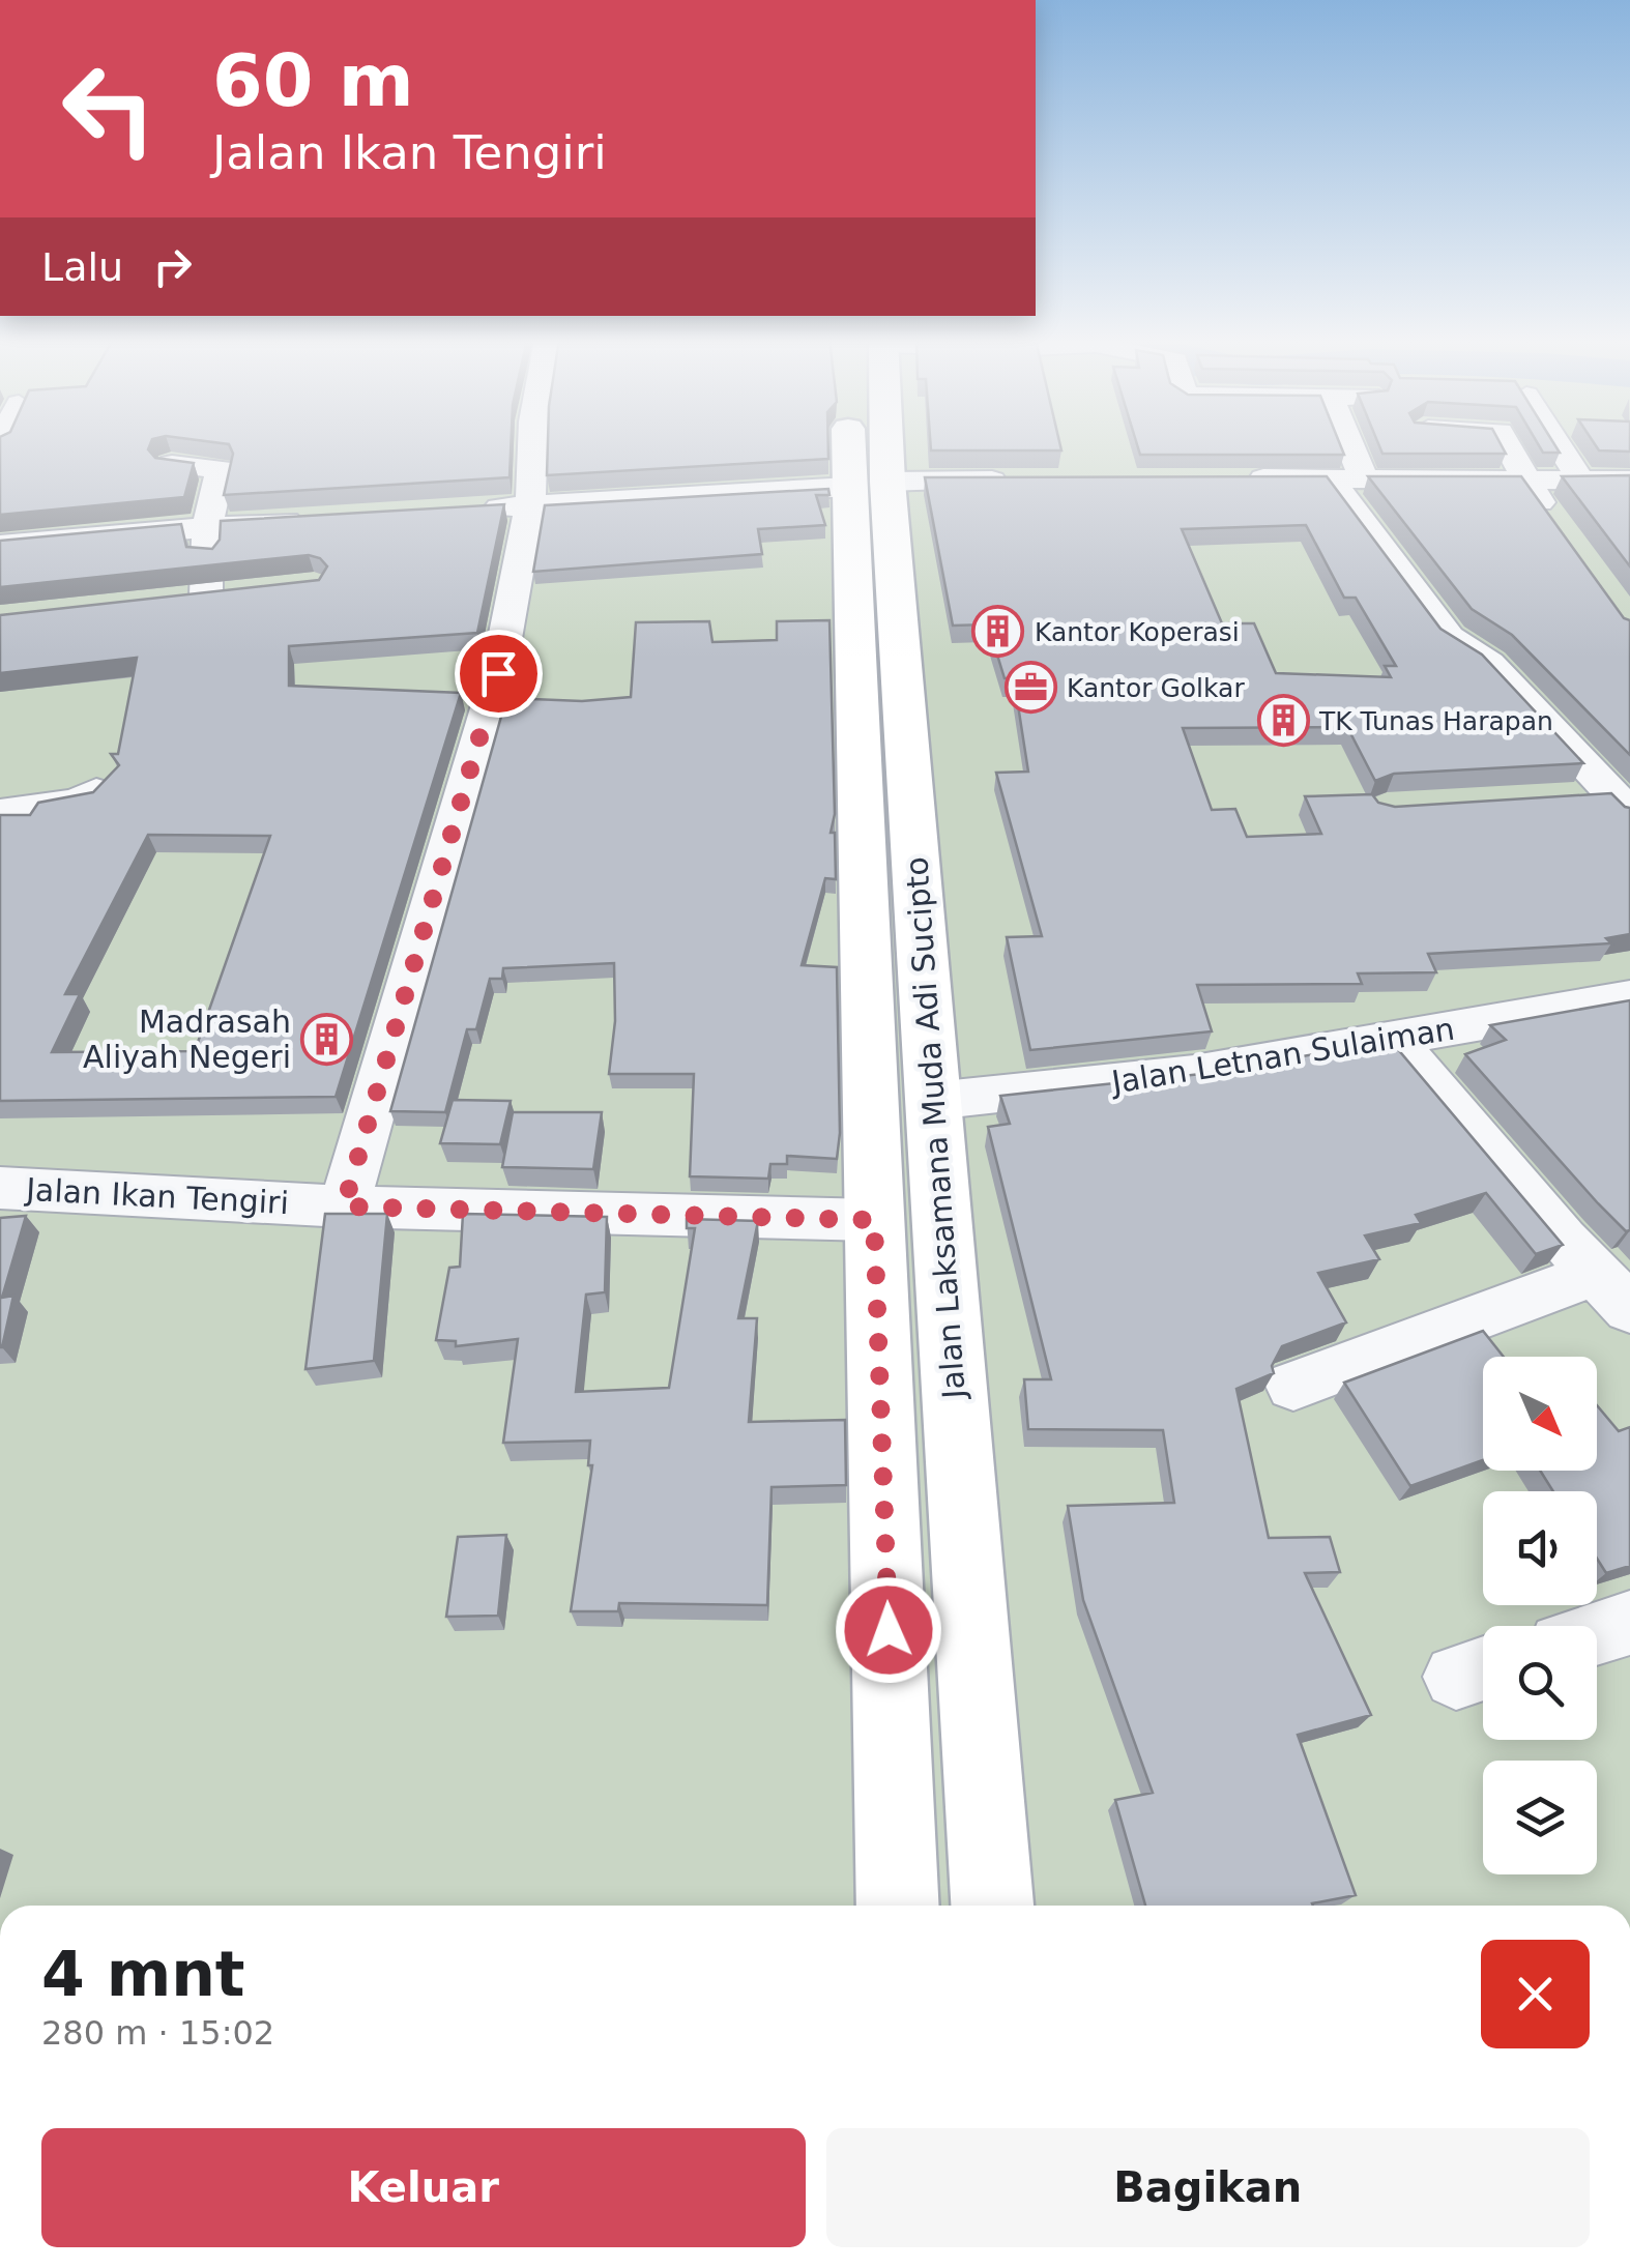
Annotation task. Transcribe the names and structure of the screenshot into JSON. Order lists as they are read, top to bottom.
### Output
{
  "streets": {
    "main road": ["Jalan Laksamana Muda Adi Sucipto"],
    "street": ["Jalan Letnan Sulaiman", "Jalan Ikan Tengiri"]
  },
  "crossings": [
    ["Jalan Letnan Sulaiman", "Jalan Laksamana Muda Adi Sucipto"],
    ["Jalan Laksamana Muda Adi Sucipto", "Jalan Ikan Tengiri"]
  ],
  "places": {
    "building": ["Kantor Koperasi", "TK Tunas Harapan", "Madrasah Aliyah Negeri"],
    "office": ["Kantor Golkar"]
  },
  "north": "bottom right",
  "page": {
    "turn": ["60 m", "Jalan Ikan Tengiri"],
    "then": "Lalu",
    "heading": ["4 mnt", "280 m · 15:02"],
    "buttons": ["Keluar", "Bagikan"]
  }
}
